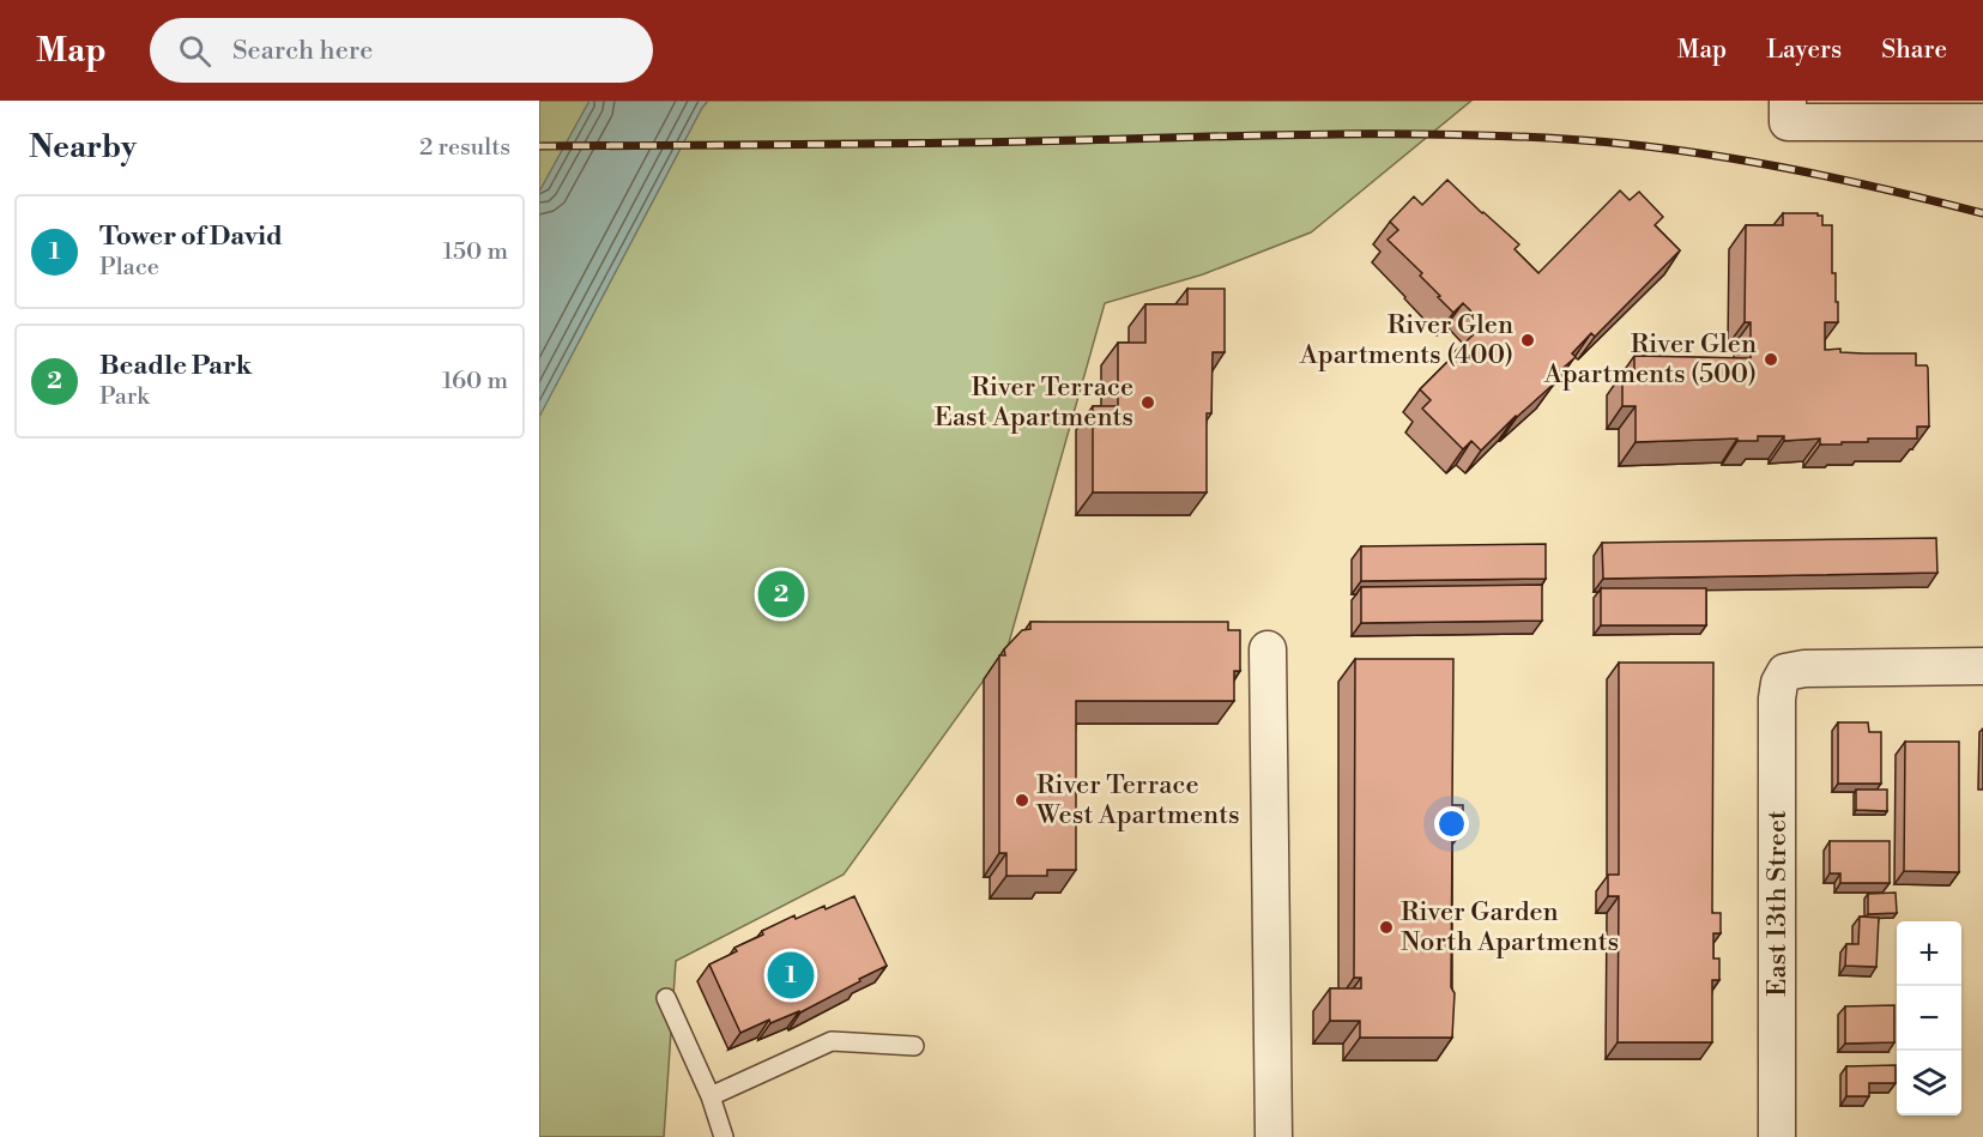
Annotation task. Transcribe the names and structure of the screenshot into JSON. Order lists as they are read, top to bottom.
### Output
{
  "streets": {
    "street": ["East 13th Street"]
  },
  "places": [
    "River Glen Apartments (400)",
    "River Glen Apartments (500)",
    "River Terrace East Apartments",
    "River Terrace West Apartments",
    "River Garden North Apartments"
  ],
  "page": {
    "header": "Map",
    "search": "Search here",
    "nav": ["Map", "Layers", "Share"],
    "heading": ["Nearby", "2 results"],
    "list": [
      {
        "mark": "1",
        "name": "Tower of David",
        "note": "Place",
        "value": "150 m"
      },
      {
        "mark": "2",
        "name": "Beadle Park",
        "note": "Park",
        "value": "160 m"
      }
    ],
    "pins": ["2", "1"],
    "map_buttons": ["+", "−"]
  }
}
